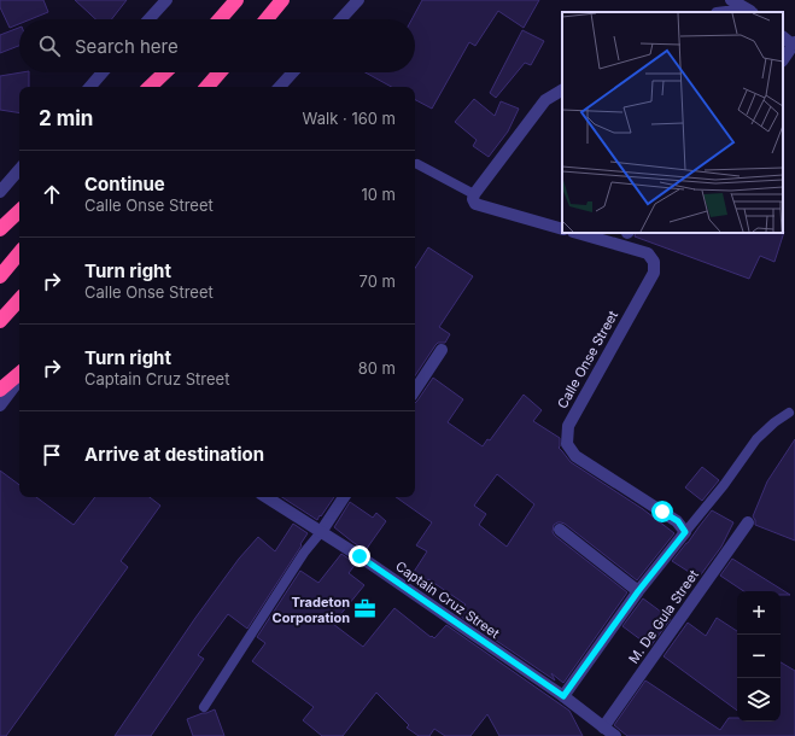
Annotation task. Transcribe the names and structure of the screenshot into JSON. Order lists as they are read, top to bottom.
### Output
{
  "streets": {
    "street": ["Calle Onse Street", "Captain Cruz Street", "M. De Gula Street"]
  },
  "crossings": [
    ["Captain Cruz Street", "M. De Gula Street"]
  ],
  "places": {
    "office": ["Tradeton Corporation"]
  },
  "page": {
    "search": "Search here",
    "heading": ["2 min", "Walk · 160 m"],
    "list": [
      ["Continue", "Calle Onse Street", "10 m"],
      ["Turn right", "Calle Onse Street", "70 m"],
      ["Turn right", "Captain Cruz Street", "80 m"],
      "Arrive at destination"
    ],
    "map_buttons": ["+", "−"]
  }
}
